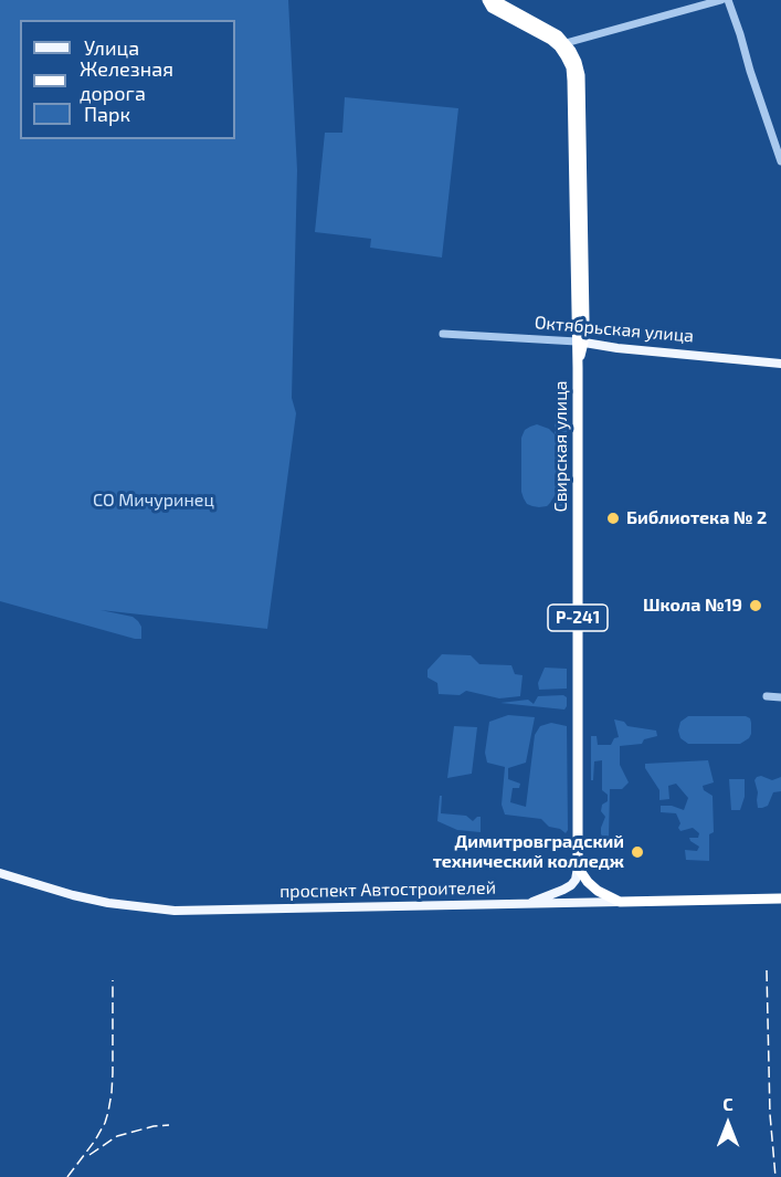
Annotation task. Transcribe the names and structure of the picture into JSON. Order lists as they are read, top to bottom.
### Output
{
  "streets": {
    "highway": ["Свирская улица", "Р-241", "проспект Автостроителей"],
    "main road": ["Октябрьская улица"]
  },
  "crossings": [
    ["Октябрьская улица", "Свирская улица"],
    ["Октябрьская улица", "Р-241"],
    ["Свирская улица", "Р-241"]
  ],
  "parks": ["СО Мичуринец"],
  "places": ["Библиотека № 2", "Школа №19", "Димитровградский технический колледж"],
  "legend": ["Улица", "Железная дорога", "Парк"],
  "north": "top"
}
